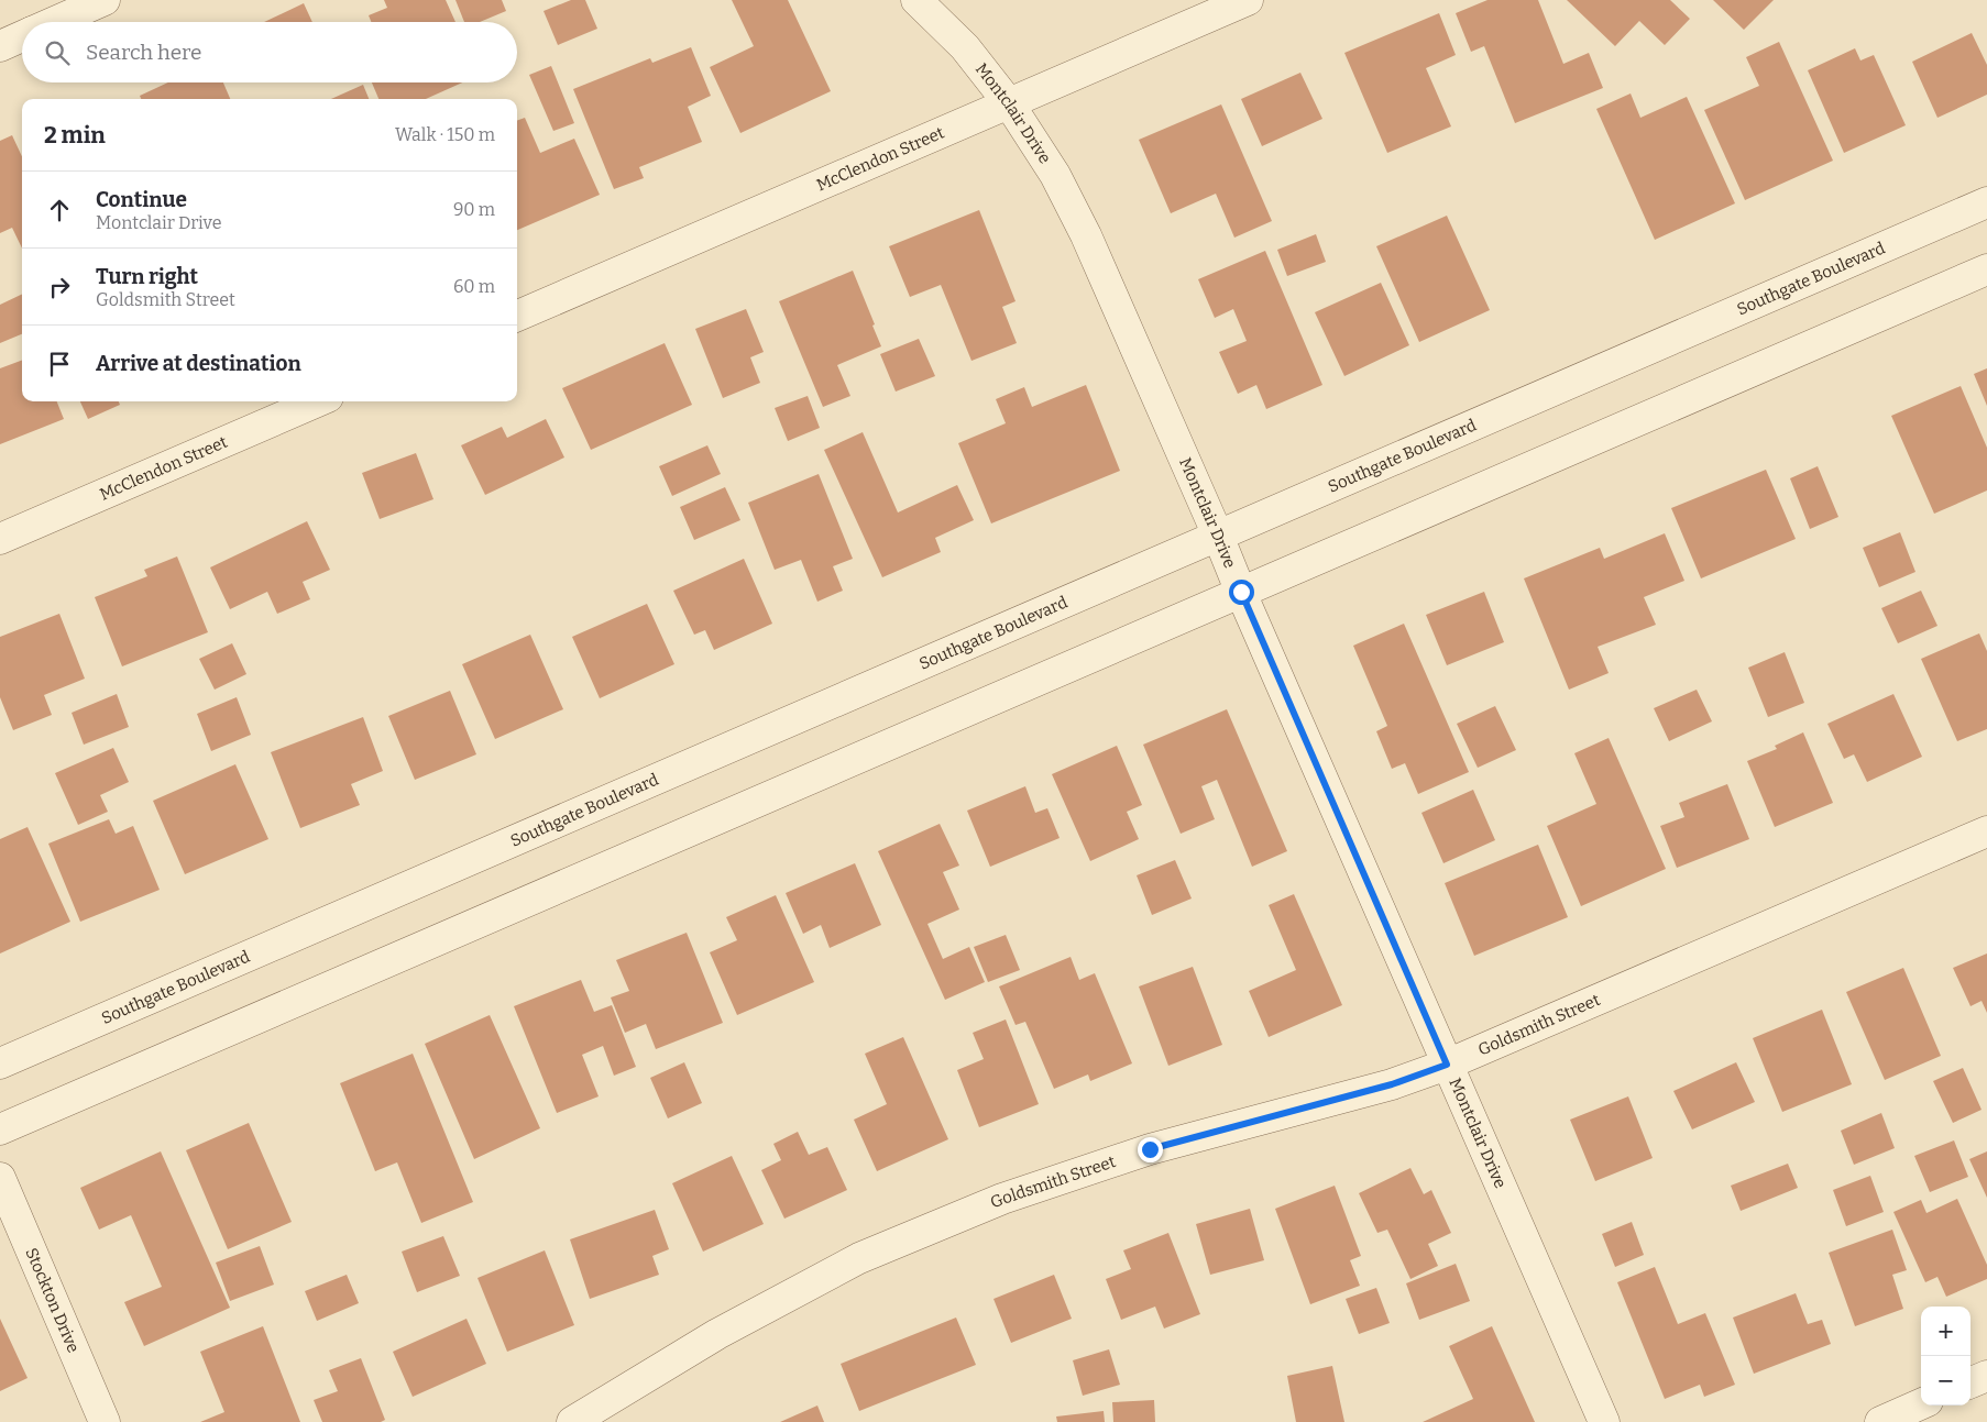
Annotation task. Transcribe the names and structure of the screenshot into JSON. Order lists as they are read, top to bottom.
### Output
{
  "streets": {
    "street": [
      "Montclair Drive",
      "McClendon Street",
      "Southgate Boulevard",
      "Goldsmith Street",
      "Stockton Drive"
    ]
  },
  "crossings": [
    ["Montclair Drive", "McClendon Street"],
    ["Montclair Drive", "Southgate Boulevard"],
    ["Montclair Drive", "Goldsmith Street"]
  ],
  "page": {
    "search": "Search here",
    "heading": ["2 min", "Walk · 150 m"],
    "list": [
      ["Continue", "Montclair Drive", "90 m"],
      ["Turn right", "Goldsmith Street", "60 m"],
      "Arrive at destination"
    ],
    "map_buttons": ["+", "−"]
  }
}
